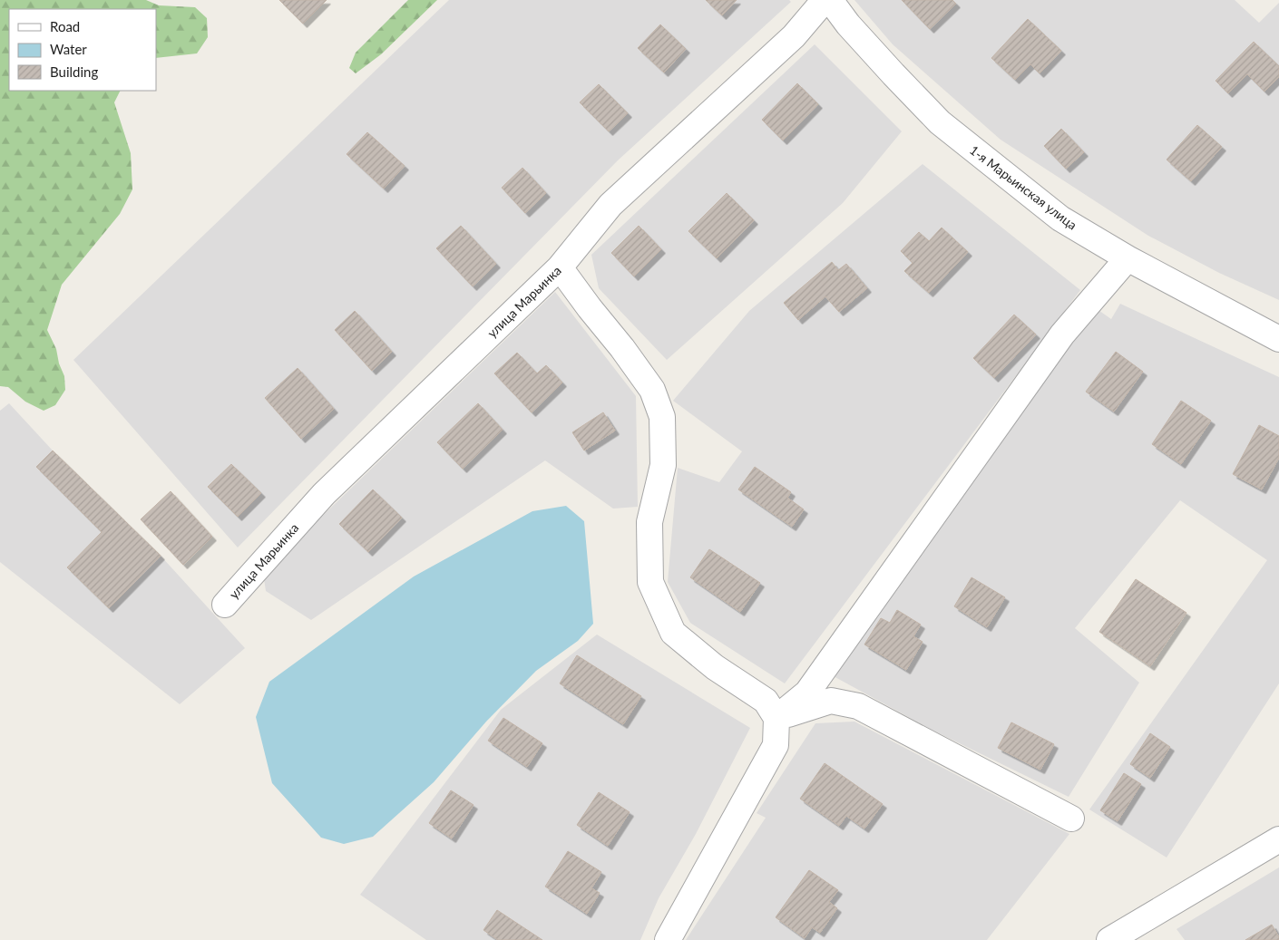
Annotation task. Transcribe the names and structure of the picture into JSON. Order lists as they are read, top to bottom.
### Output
{
  "streets": {
    "street": ["1-я Марьинская улица", "улица Марьинка"]
  },
  "legend": ["Road", "Water", "Building"]
}
